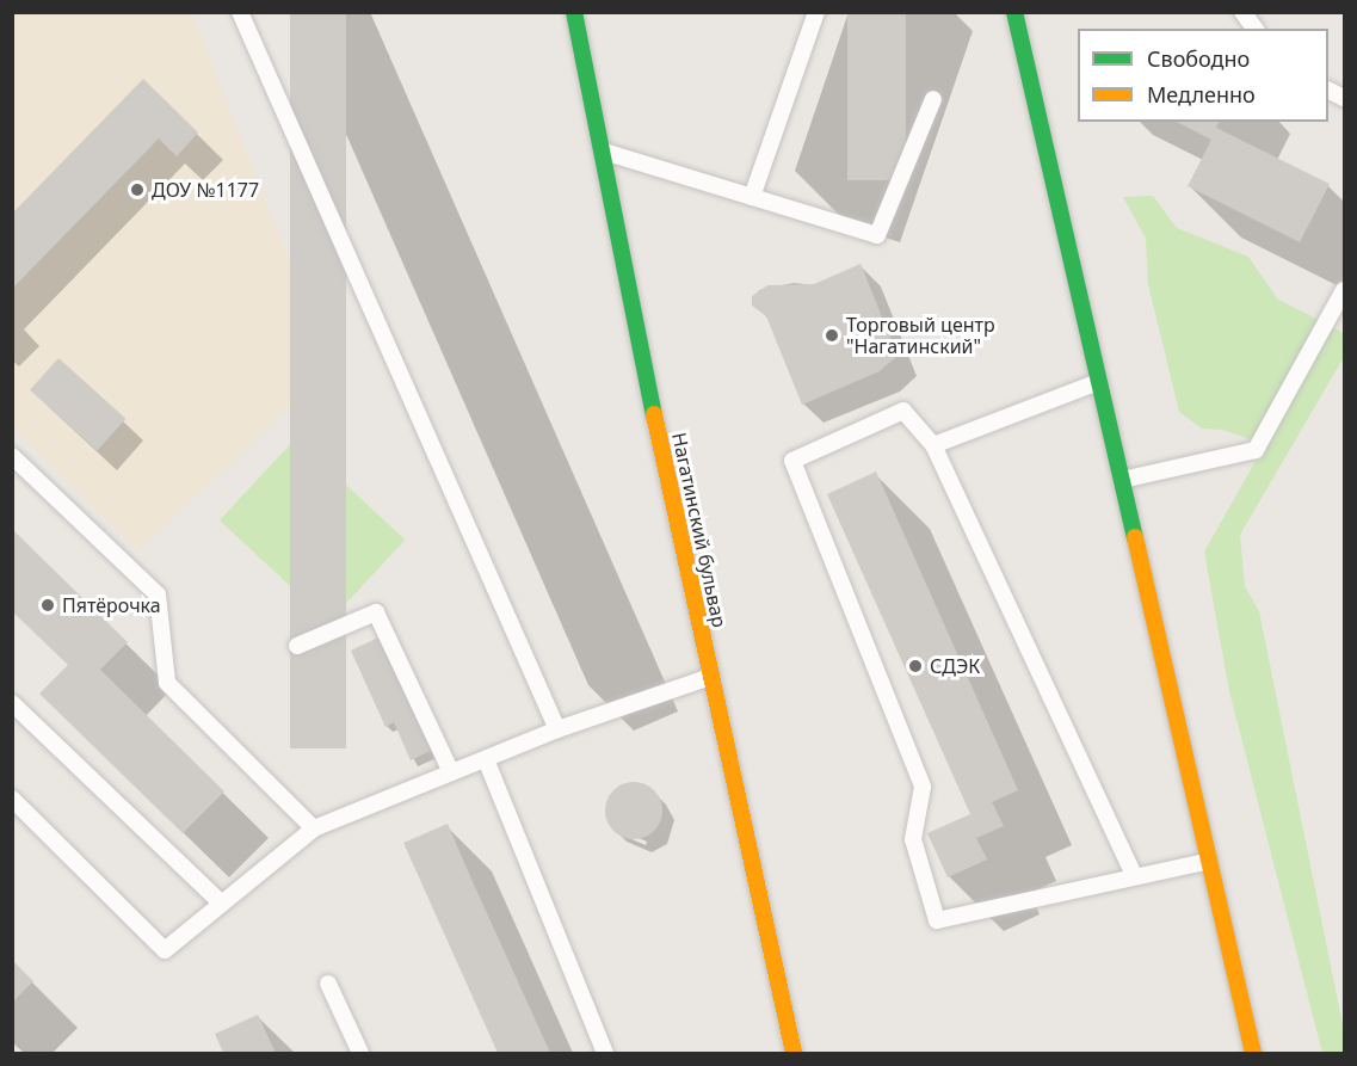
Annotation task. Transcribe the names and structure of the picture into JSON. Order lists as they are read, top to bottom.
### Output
{
  "streets": {
    "street": ["Нагатинский бульвар"]
  },
  "places": [
    "ДОУ №1177",
    "Торговый центр \"Нагатинский\"",
    "Пятёрочка",
    "СДЭК"
  ],
  "legend": ["Свободно", "Медленно"]
}
